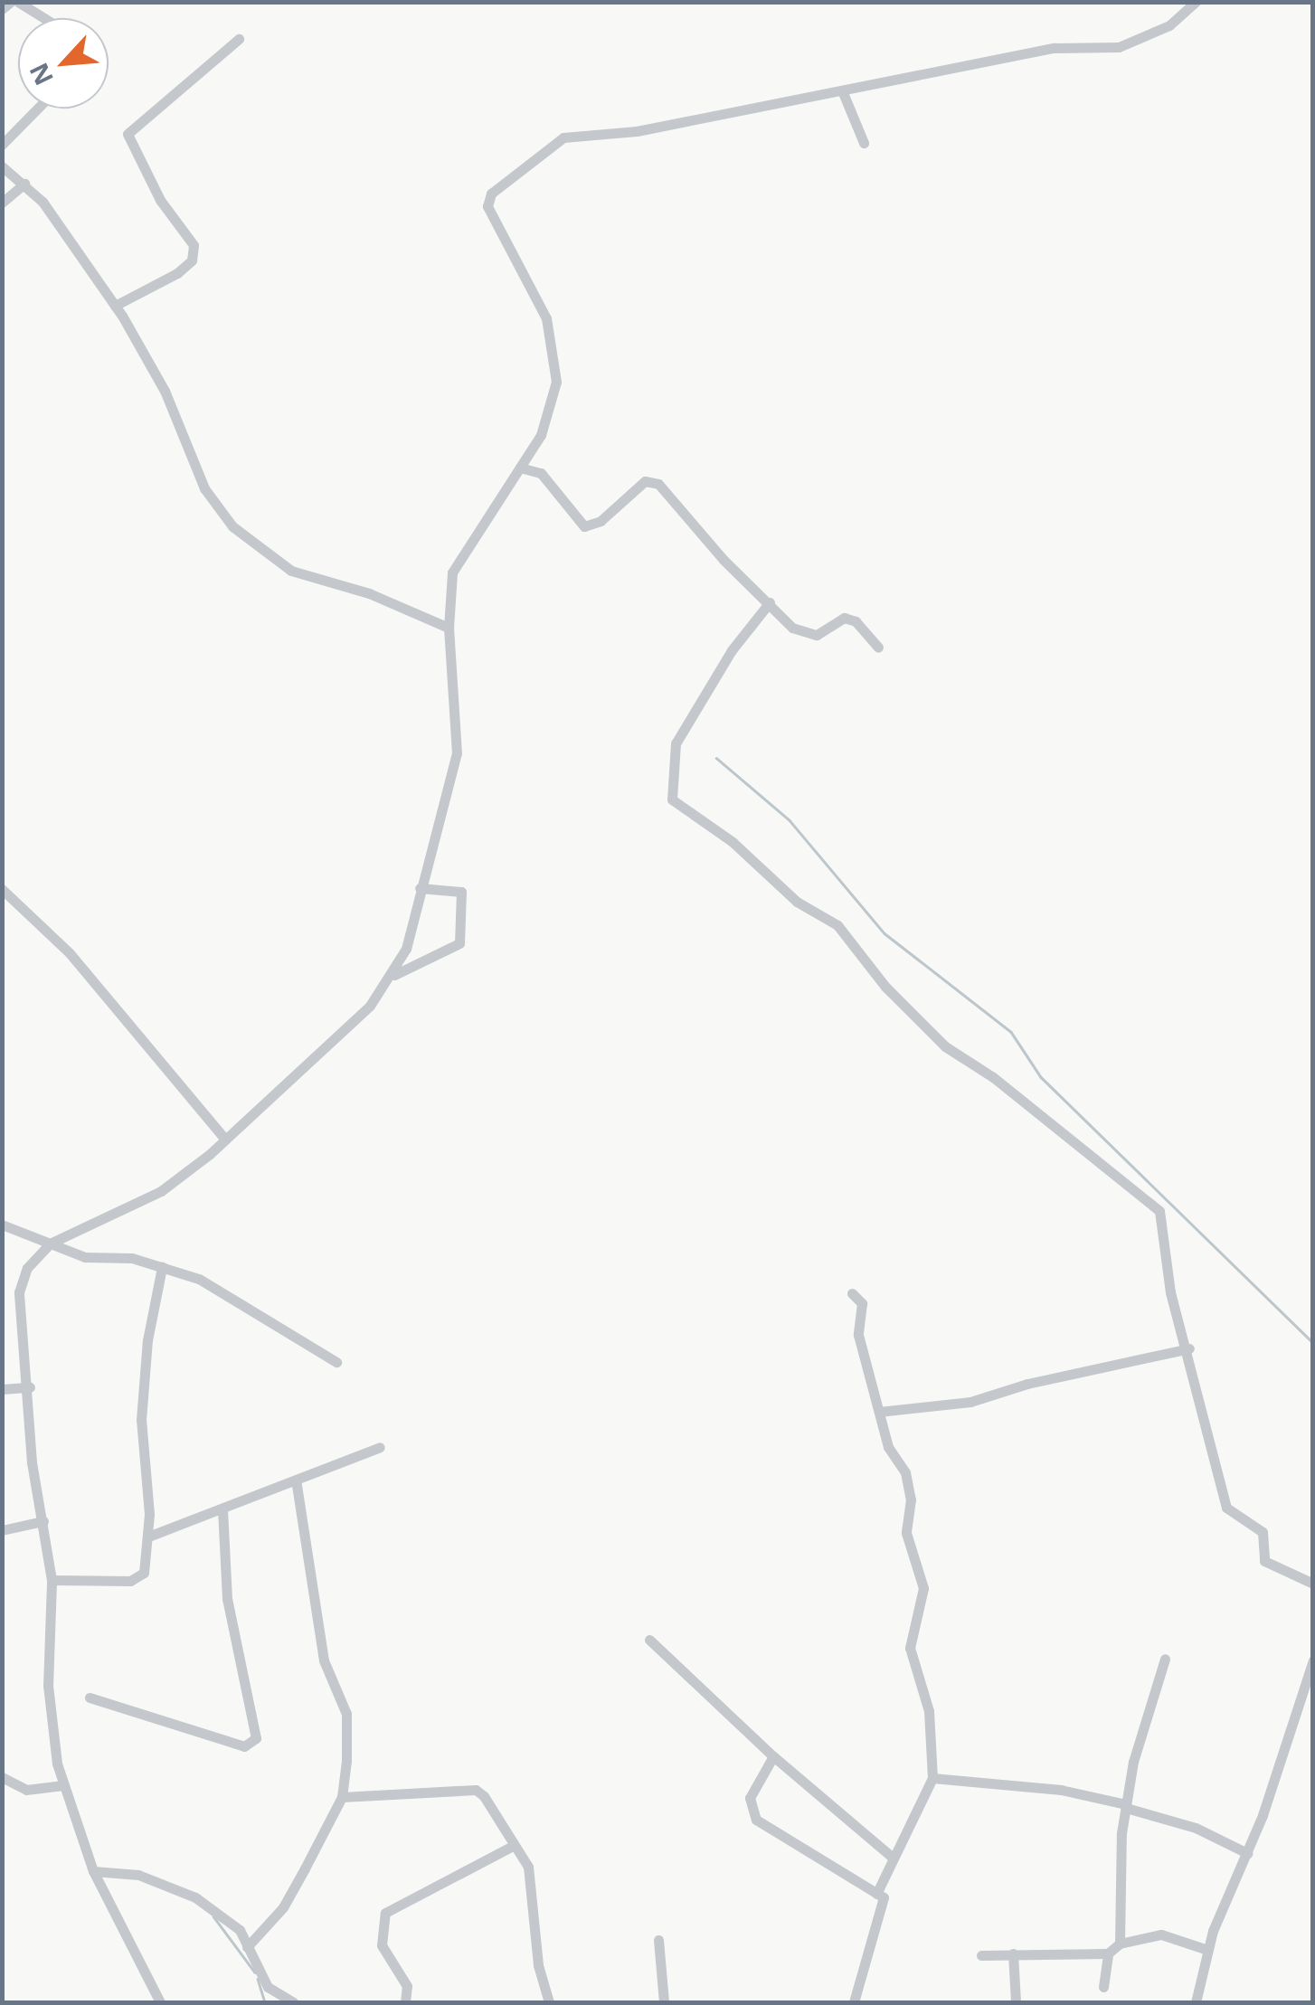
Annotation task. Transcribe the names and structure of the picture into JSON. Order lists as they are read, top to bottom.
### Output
{
  "north": "bottom left"
}
